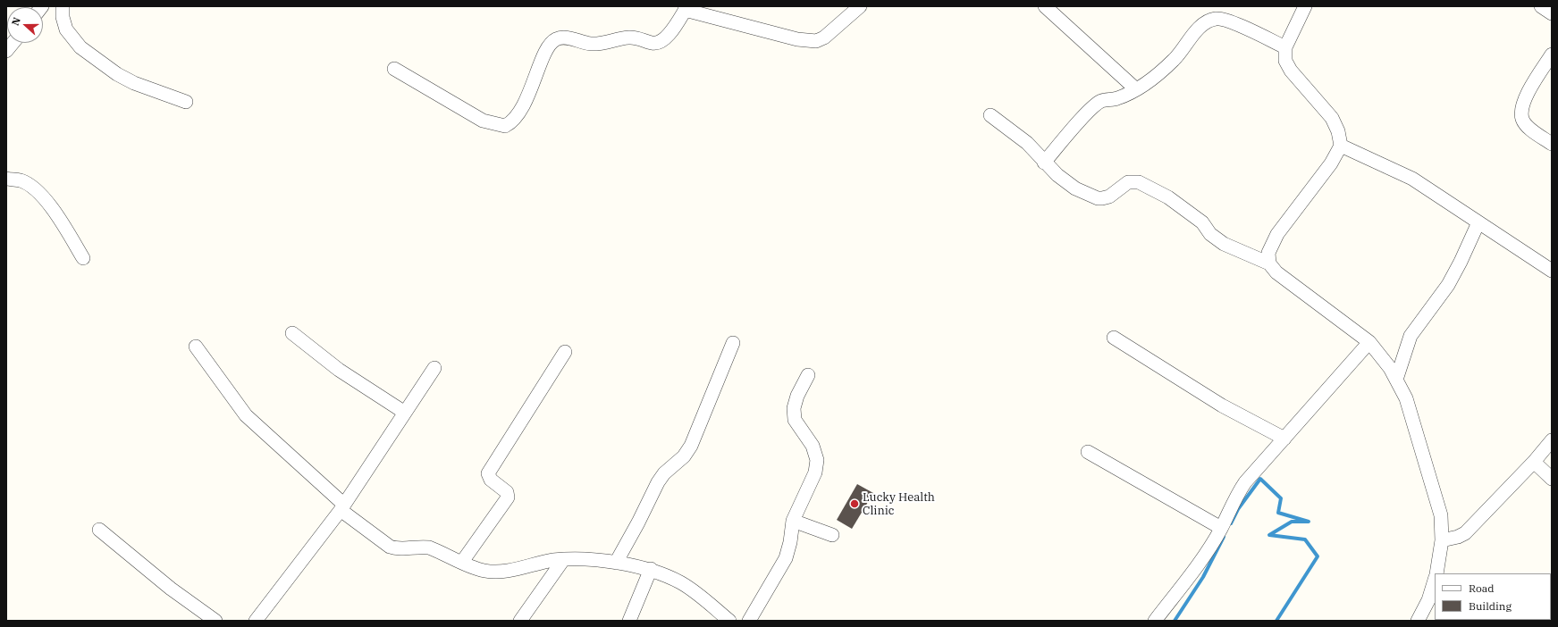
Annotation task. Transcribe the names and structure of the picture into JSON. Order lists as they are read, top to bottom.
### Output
{
  "places": ["Lucky Health Clinic"],
  "legend": ["Road", "Building"],
  "north": "left"
}
